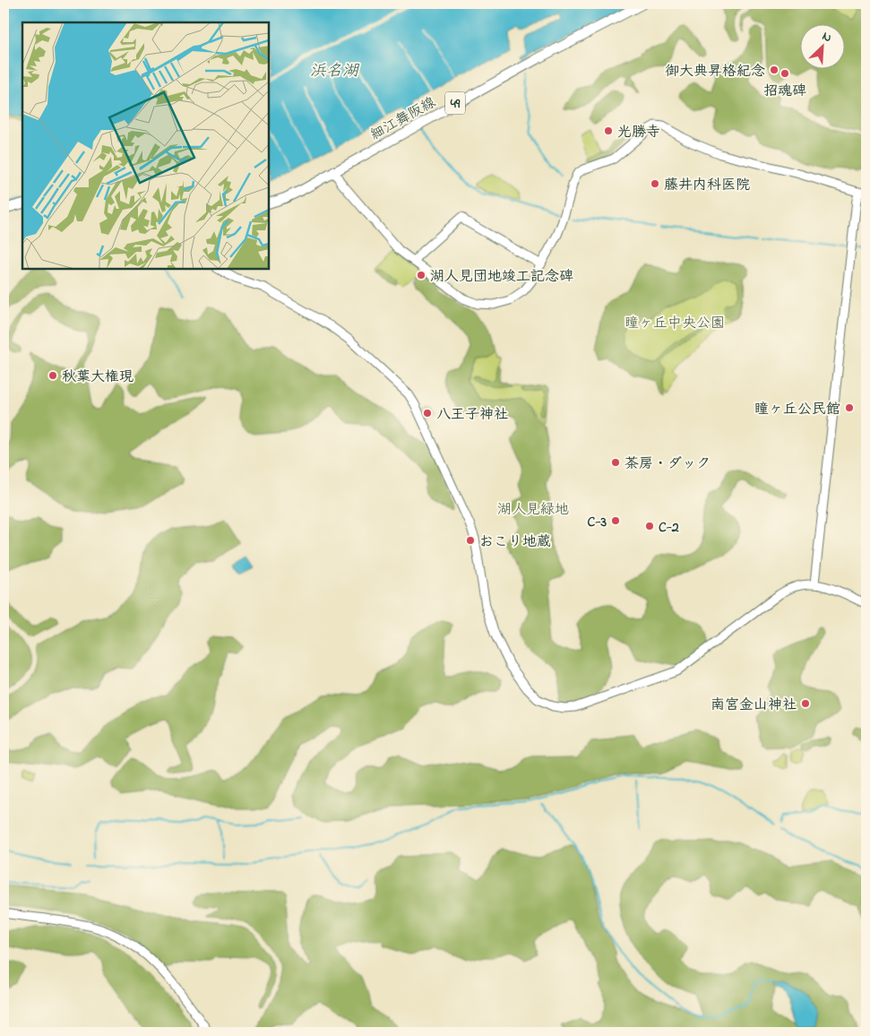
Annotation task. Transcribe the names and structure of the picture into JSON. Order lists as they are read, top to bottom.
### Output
{
  "streets": {
    "main road": ["49", "細江舞阪線"]
  },
  "water": ["浜名湖"],
  "parks": ["瞳ヶ丘中央公園", "湖人見緑地"],
  "places": [
    "御大典昇格紀念",
    "招魂碑",
    "光勝寺",
    "藤井内科医院",
    "湖人見団地竣工記念碑",
    "秋葉大権現",
    "瞳ヶ丘公民館",
    "八王子神社",
    "茶房・ダック",
    "C-3",
    "C-2",
    "おこり地蔵",
    "南宮金山神社"
  ],
  "north": "top right"
}
